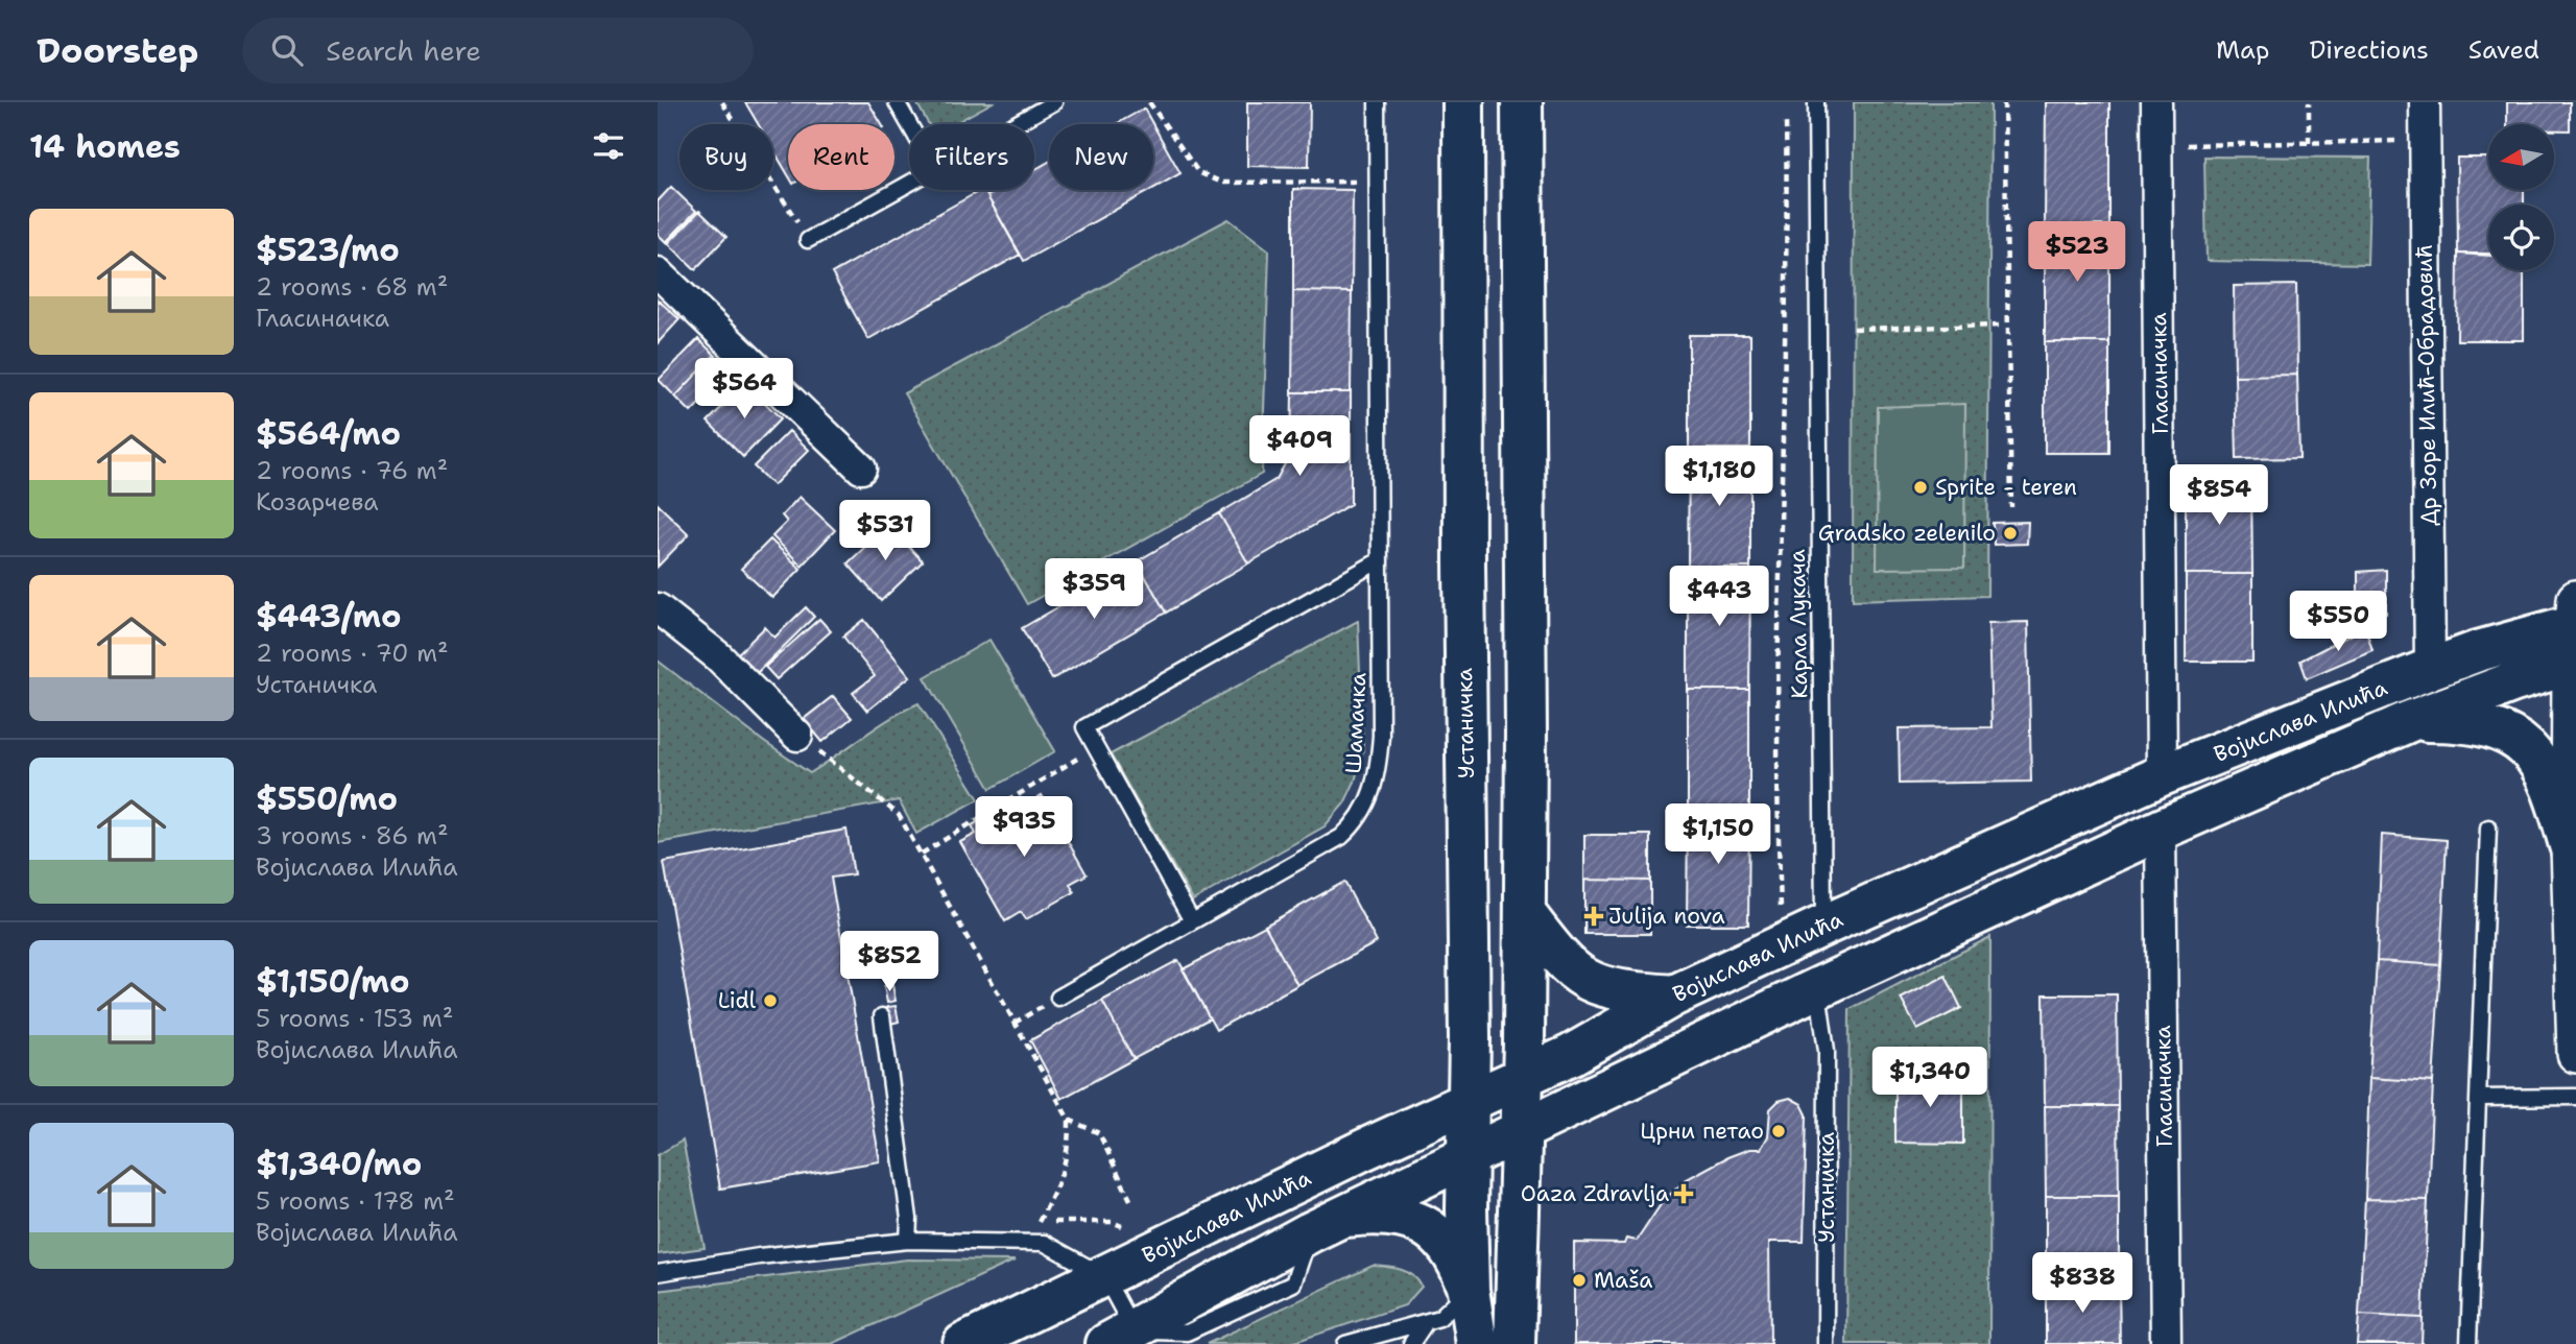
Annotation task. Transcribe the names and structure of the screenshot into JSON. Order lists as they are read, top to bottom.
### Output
{
  "streets": {
    "main road": ["Војислава Илића", "Устаничка"],
    "street": ["Гласиначка", "Др Зоре Илић-Обрадовић"],
    "lane": ["Карла Лукача", "Шамачка"]
  },
  "crossings": [
    ["Гласиначка", "Војислава Илића"],
    ["Др Зоре Илић-Обрадовић", "Војислава Илића"],
    ["Карла Лукача", "Војислава Илића"],
    ["Војислава Илића", "Устаничка"]
  ],
  "places": {
    "other": [
      "Sprite - teren",
      "Gradsko zelenilo",
      "Lidl",
      "Црни петао",
      "Maša"
    ],
    "health": ["Julija nova", "Oaza Zdravlja"]
  },
  "north": "left",
  "page": {
    "header": "Doorstep",
    "search": "Search here",
    "nav": ["Map", "Directions", "Saved"],
    "heading": "14 homes",
    "chip": [
      "Buy",
      "Rent",
      "Filters",
      "New"
    ],
    "list": [
      {
        "name": "$523/mo",
        "note": "2 rooms · 68 m² · Гласиначка"
      },
      {
        "name": "$564/mo",
        "note": "2 rooms · 76 m² · Козарчева"
      },
      {
        "name": "$443/mo",
        "note": "2 rooms · 70 m² · Устаничка"
      },
      {
        "name": "$550/mo",
        "note": "3 rooms · 86 m² · Војислава Илића"
      },
      {
        "name": "$1,150/mo",
        "note": "5 rooms · 153 m² · Војислава Илића"
      },
      {
        "name": "$1,340/mo",
        "note": "5 rooms · 178 m² · Војислава Илића"
      }
    ],
    "price": [
      "$523",
      "$564",
      "$409",
      "$1,180",
      "$854",
      "$531",
      "$359",
      "$443",
      "$550",
      "$935",
      "$1,150",
      "$852",
      "$1,340",
      "$838"
    ]
  }
}
